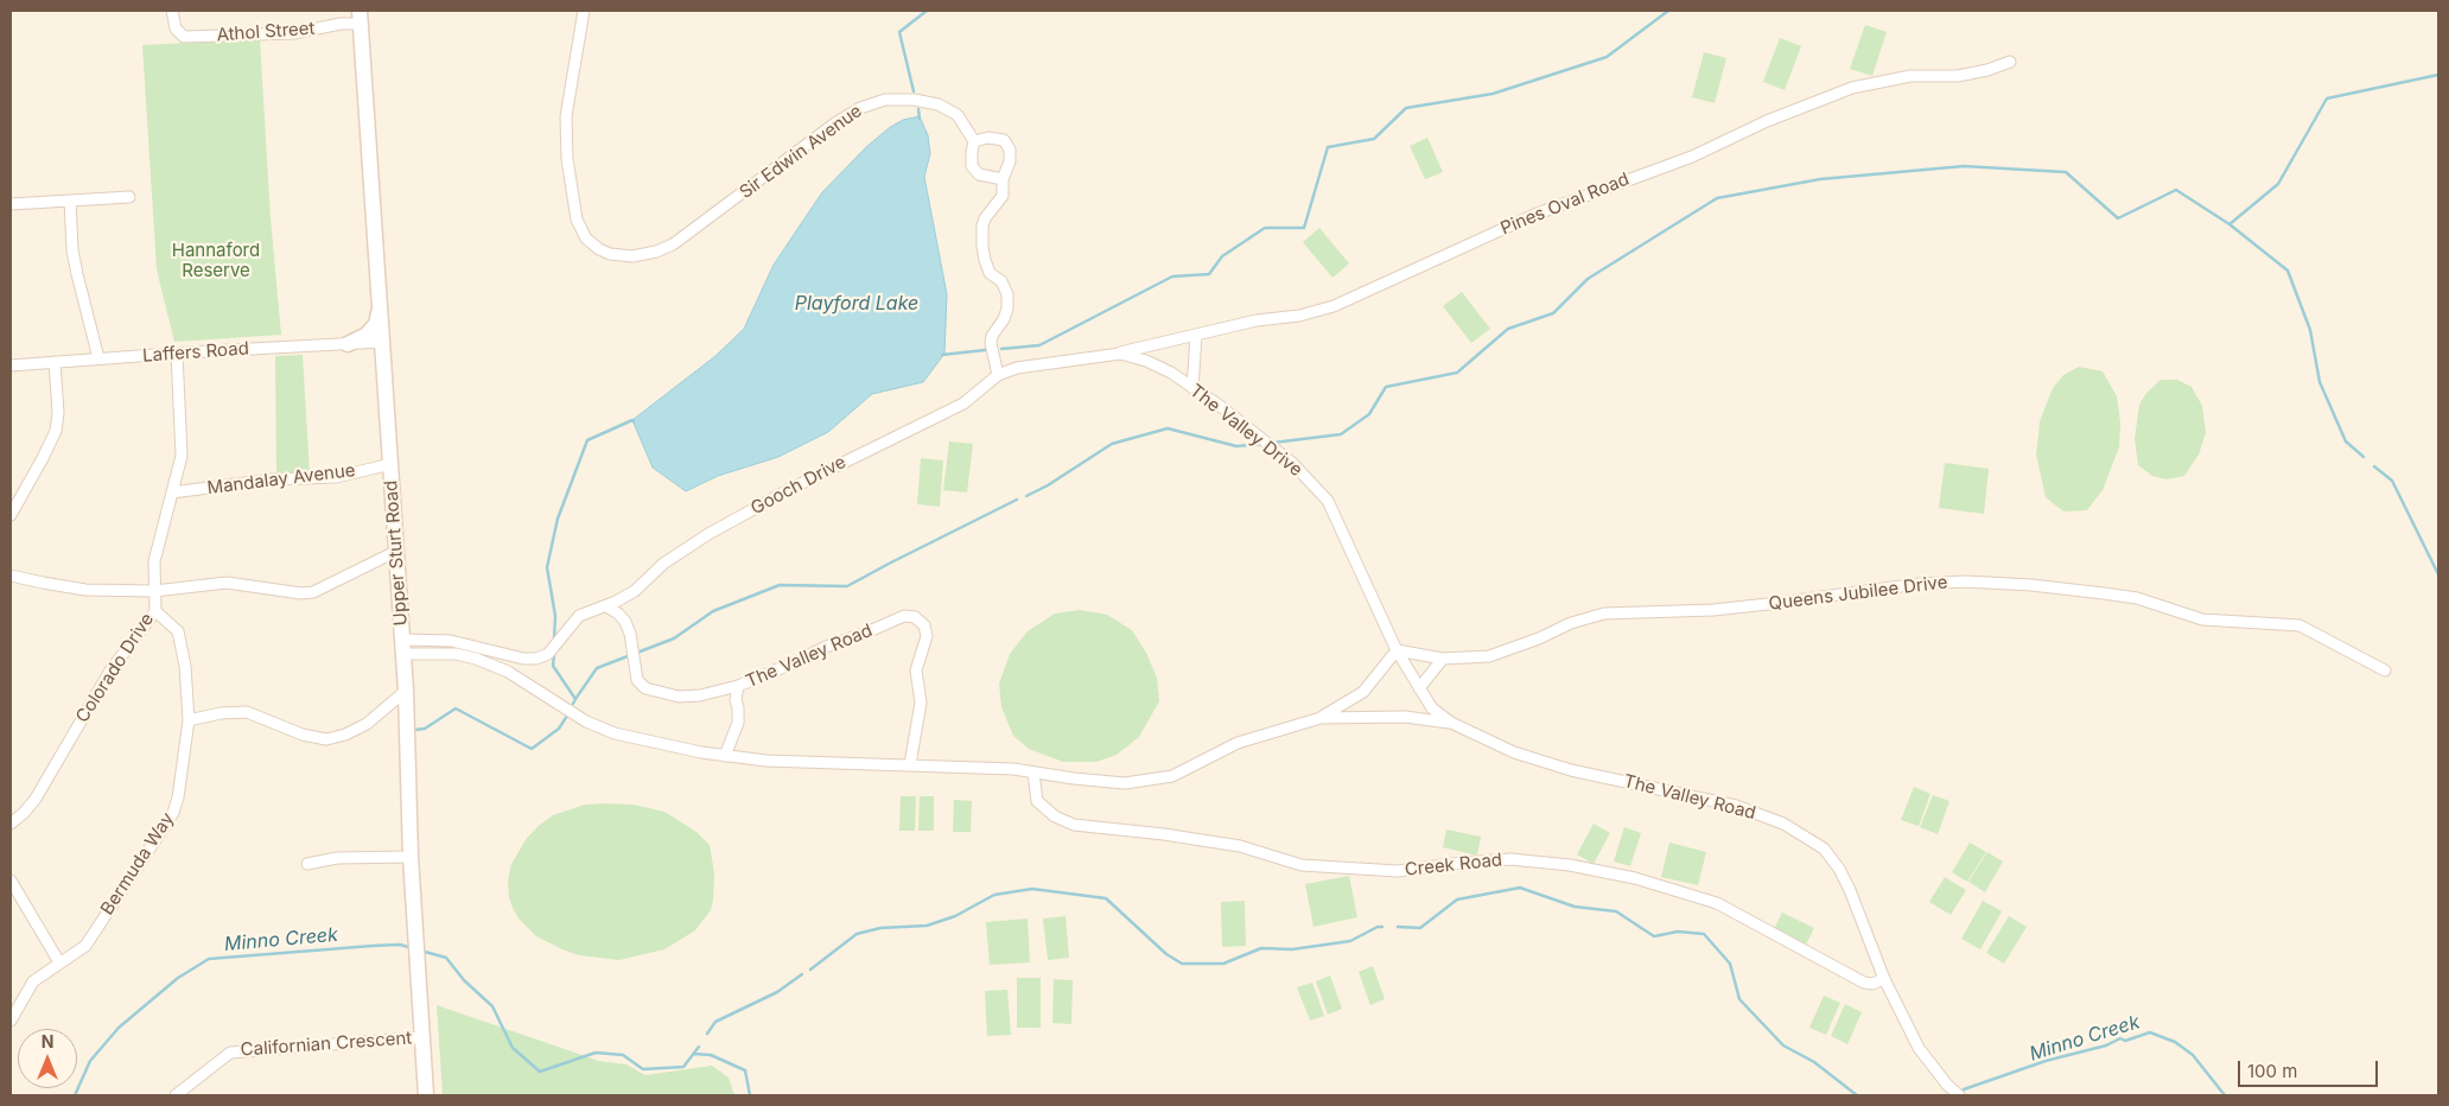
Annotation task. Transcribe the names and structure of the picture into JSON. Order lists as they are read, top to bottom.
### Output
{
  "streets": {
    "main road": ["Upper Sturt Road"],
    "street": [
      "Athol Street",
      "Sir Edwin Avenue",
      "Pines Oval Road",
      "Laffers Road",
      "The Valley Drive",
      "Mandalay Avenue",
      "Gooch Drive",
      "Queens Jubilee Drive",
      "The Valley Road",
      "Colorado Drive",
      "Bermuda Way",
      "Creek Road",
      "Californian Crescent"
    ]
  },
  "crossings": [
    ["Athol Street", "Upper Sturt Road"],
    ["Pines Oval Road", "The Valley Drive"],
    ["Laffers Road", "Upper Sturt Road"],
    ["Laffers Road", "Colorado Drive"],
    ["The Valley Drive", "Gooch Drive"],
    ["The Valley Drive", "Queens Jubilee Drive"],
    ["The Valley Drive", "The Valley Road"],
    ["Mandalay Avenue", "Upper Sturt Road"],
    ["Mandalay Avenue", "Colorado Drive"],
    ["Gooch Drive", "Upper Sturt Road"],
    ["Gooch Drive", "The Valley Road"],
    ["Upper Sturt Road", "The Valley Road"],
    ["Upper Sturt Road", "Californian Crescent"],
    ["Queens Jubilee Drive", "The Valley Road"],
    ["The Valley Road", "Creek Road"],
    ["Colorado Drive", "Bermuda Way"]
  ],
  "water": ["Playford Lake", "Minno Creek"],
  "parks": ["Hannaford Reserve"],
  "scale_bar": "100 m",
  "north": "top"
}
